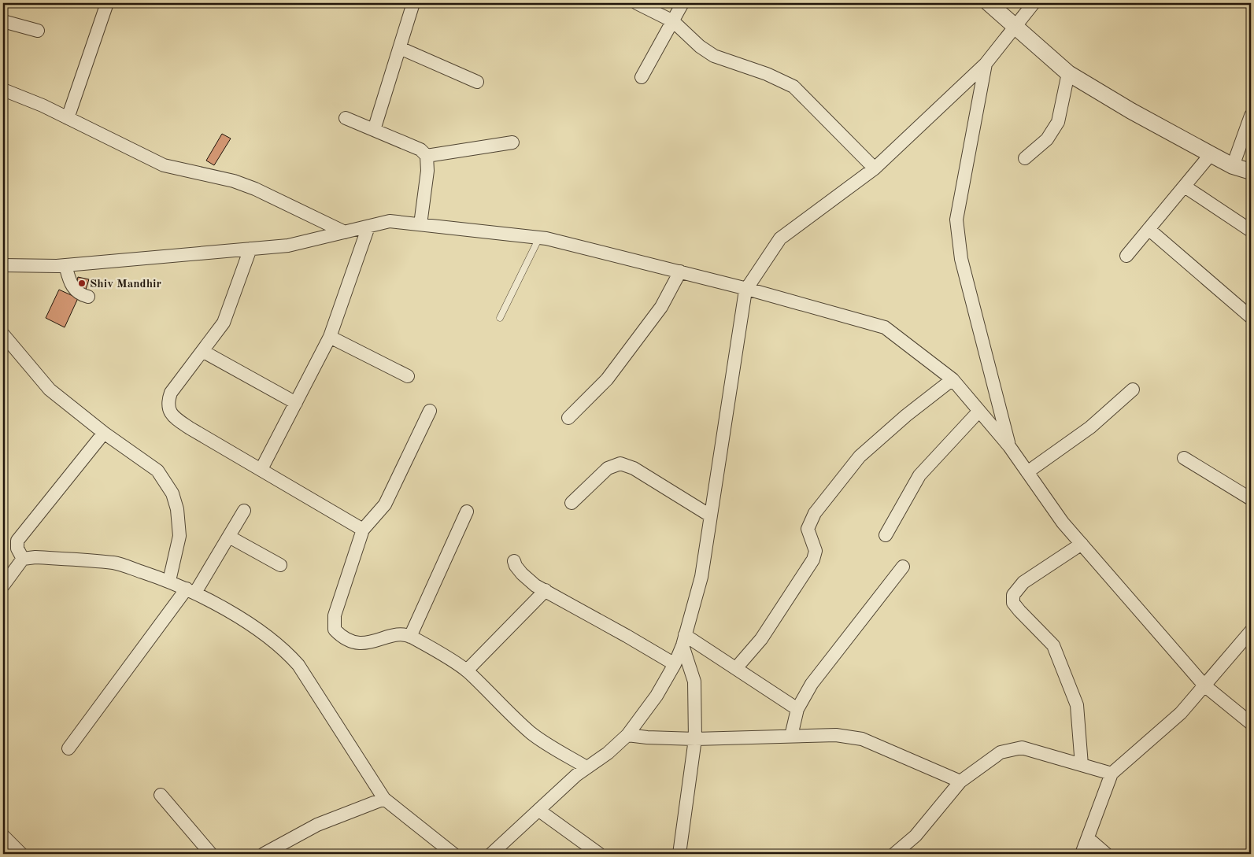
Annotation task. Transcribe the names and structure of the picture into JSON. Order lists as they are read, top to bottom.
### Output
{
  "places": ["Shiv Mandhir"]
}
